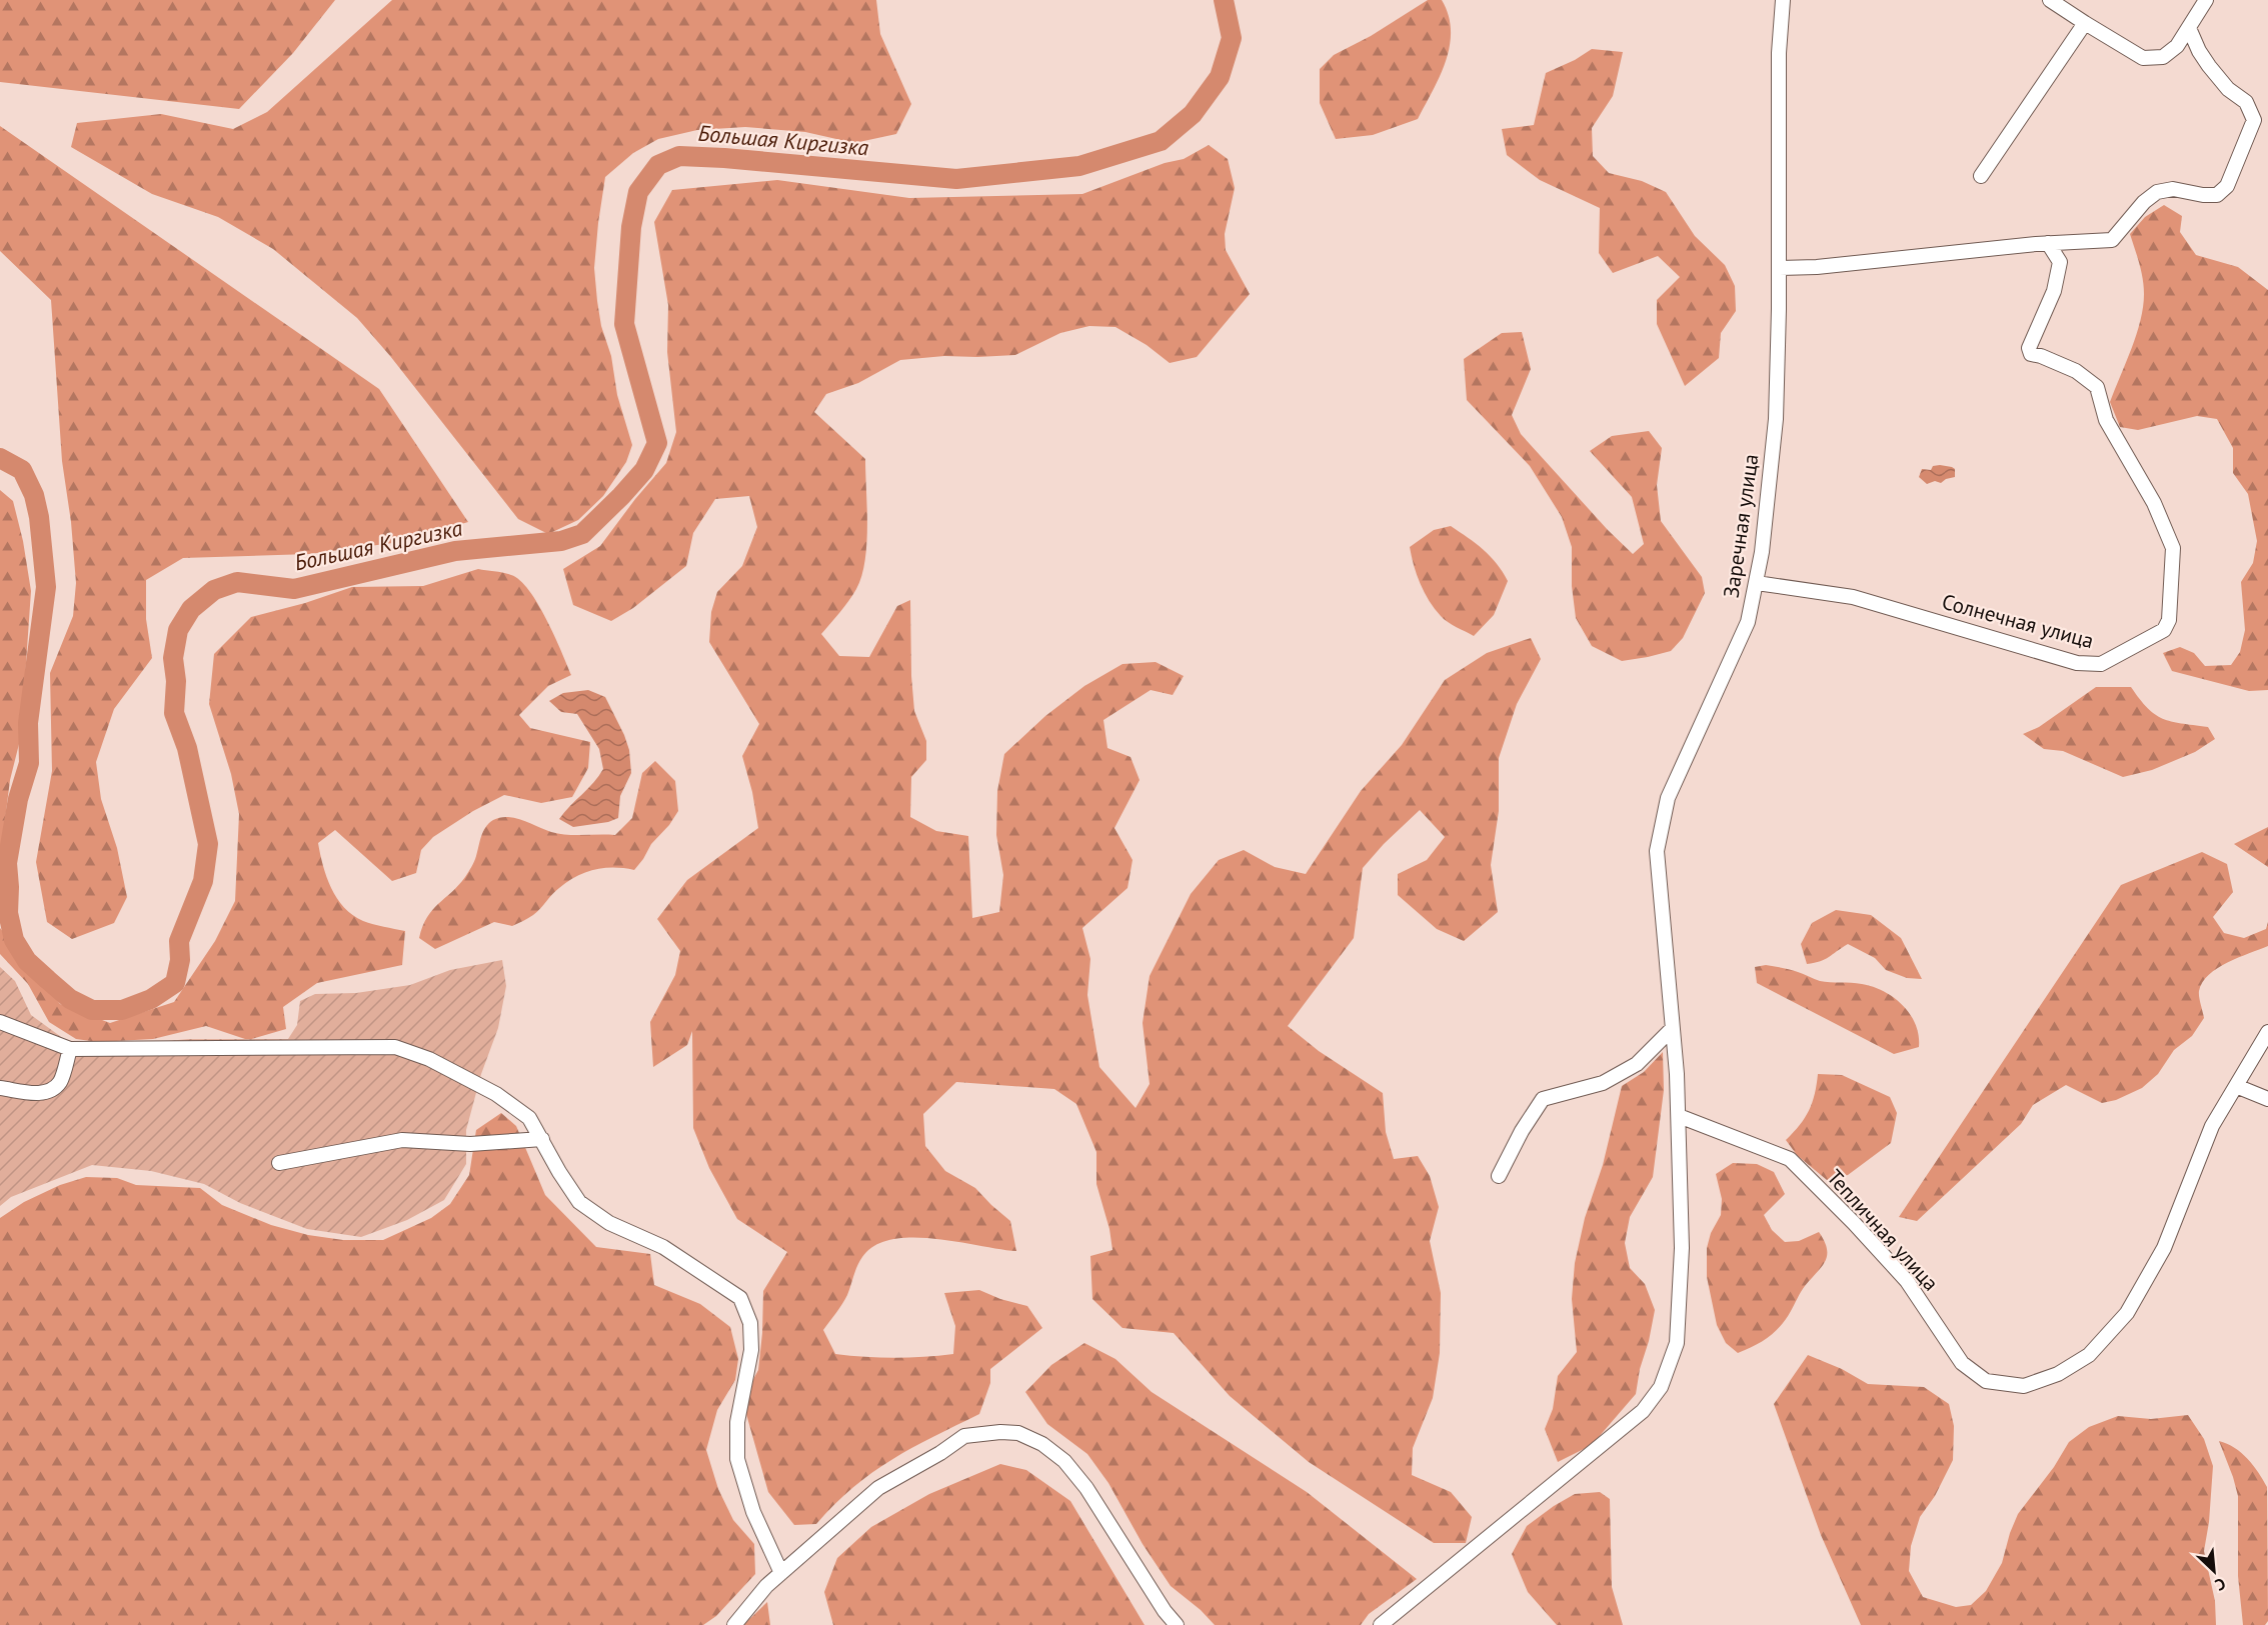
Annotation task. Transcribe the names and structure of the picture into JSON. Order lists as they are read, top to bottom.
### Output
{
  "streets": {
    "street": ["Заречная улица", "Солнечная улица", "Тепличная улица"]
  },
  "crossings": [
    ["Заречная улица", "Солнечная улица"],
    ["Заречная улица", "Тепличная улица"]
  ],
  "water": ["Большая Киргизка"],
  "north": "bottom right"
}
